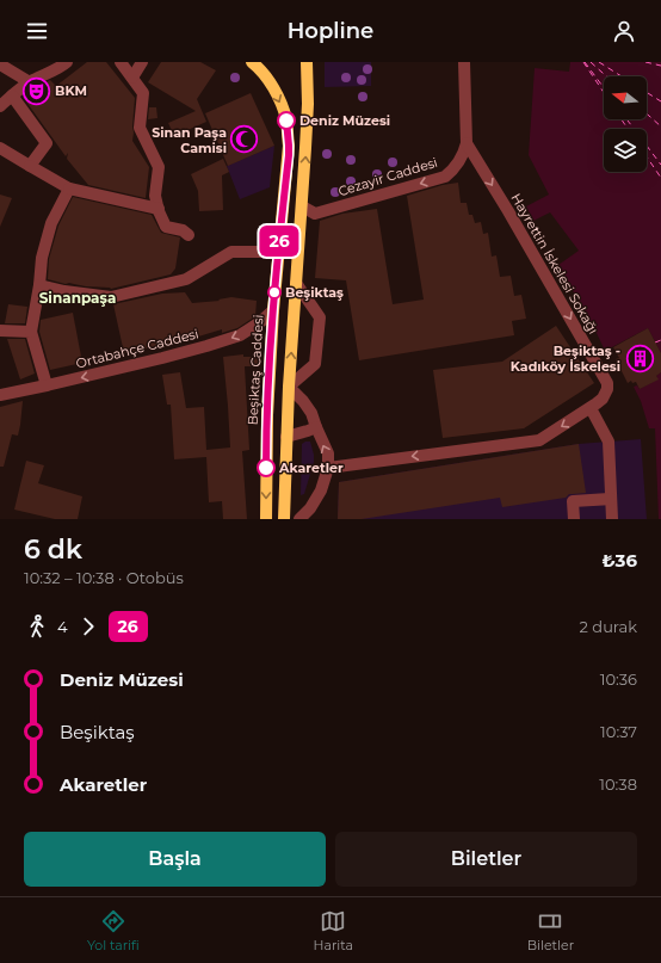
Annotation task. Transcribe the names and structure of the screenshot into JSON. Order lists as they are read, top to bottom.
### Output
{
  "streets": {
    "main road": ["Beşiktaş Caddesi"],
    "street": ["Cezayir Caddesi", "Hayrettin İskelesi Sokağı", "Ortabahçe Caddesi"]
  },
  "crossings": [
    ["Cezayir Caddesi", "Hayrettin İskelesi Sokağı"],
    ["Ortabahçe Caddesi", "Beşiktaş Caddesi"]
  ],
  "one_way": ["Cezayir Caddesi"],
  "districts": ["Sinanpaşa"],
  "places": {
    "theatre": ["BKM"],
    "other": ["Deniz Müzesi", "Beşiktaş", "Akaretler"],
    "mosque": ["Sinan Paşa Camisi"],
    "building": ["Beşiktaş - Kadıköy İskelesi"]
  },
  "lines": ["bus line 26"],
  "north": "left",
  "page": {
    "header": "Hopline",
    "on_map": "26",
    "heading": ["6 dk", "10:32 – 10:38 · Otobüs", "₺36"],
    "legs": ["4", "26", "2 durak"],
    "list": [
      {
        "name": "Deniz Müzesi",
        "value": "10:36"
      },
      {
        "name": "Beşiktaş",
        "value": "10:37"
      },
      {
        "name": "Akaretler",
        "value": "10:38"
      }
    ],
    "buttons": ["Başla", "Biletler"],
    "tabs": ["Yol tarifi", "Harita", "Biletler"]
  }
}
